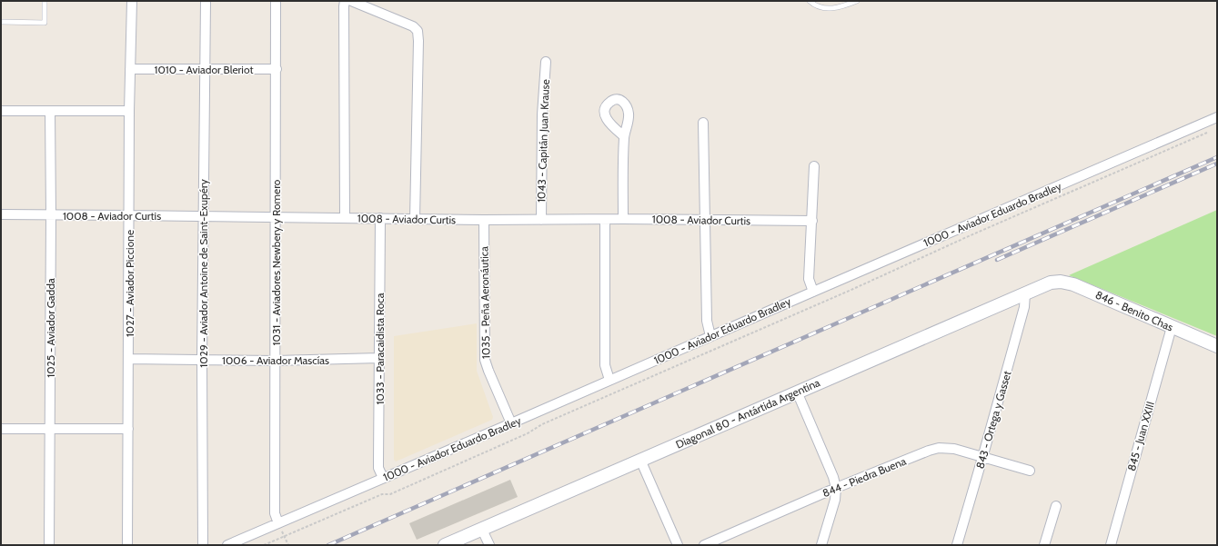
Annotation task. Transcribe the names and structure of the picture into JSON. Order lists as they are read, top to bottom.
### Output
{
  "streets": {
    "main road": ["846 - Benito Chas", "Diagonal 80 - Antártida Argentina"],
    "street": [
      "1010 - Aviador Bleriot",
      "1043 - Capitán Juan Krause",
      "1000 - Aviador Eduardo Bradley",
      "1008 - Aviador Curtis",
      "1031 - Aviadores Newbery y Romero",
      "1029 - Aviador Antoine de Saint-Exupéry",
      "1027 - Aviador Piccione",
      "1035 - Peña Aeronáutica",
      "1025 - Aviador Gadda",
      "1033 - Paracaidista Roca",
      "1006 - Aviador Mascías",
      "843 - Ortega y Gasset",
      "845 - Juan XXIII",
      "844 - Piedra Buena"
    ]
  },
  "crossings": [
    ["1010 - Aviador Bleriot", "1031 - Aviadores Newbery y Romero"],
    ["1010 - Aviador Bleriot", "1029 - Aviador Antoine de Saint-Exupéry"],
    ["1010 - Aviador Bleriot", "1027 - Aviador Piccione"],
    ["1043 - Capitán Juan Krause", "1008 - Aviador Curtis"],
    ["1000 - Aviador Eduardo Bradley", "1031 - Aviadores Newbery y Romero"],
    ["1000 - Aviador Eduardo Bradley", "1035 - Peña Aeronáutica"],
    ["1000 - Aviador Eduardo Bradley", "1033 - Paracaidista Roca"],
    ["1008 - Aviador Curtis", "1031 - Aviadores Newbery y Romero"],
    ["1008 - Aviador Curtis", "1029 - Aviador Antoine de Saint-Exupéry"],
    ["1008 - Aviador Curtis", "1027 - Aviador Piccione"],
    ["1008 - Aviador Curtis", "1035 - Peña Aeronáutica"],
    ["1008 - Aviador Curtis", "1025 - Aviador Gadda"],
    ["1008 - Aviador Curtis", "1033 - Paracaidista Roca"],
    ["1031 - Aviadores Newbery y Romero", "1006 - Aviador Mascías"],
    ["1029 - Aviador Antoine de Saint-Exupéry", "1006 - Aviador Mascías"],
    ["1027 - Aviador Piccione", "1006 - Aviador Mascías"],
    ["846 - Benito Chas", "Diagonal 80 - Antártida Argentina"],
    ["846 - Benito Chas", "845 - Juan XXIII"],
    ["1033 - Paracaidista Roca", "1006 - Aviador Mascías"],
    ["Diagonal 80 - Antártida Argentina", "843 - Ortega y Gasset"],
    ["843 - Ortega y Gasset", "844 - Piedra Buena"]
  ]
}
